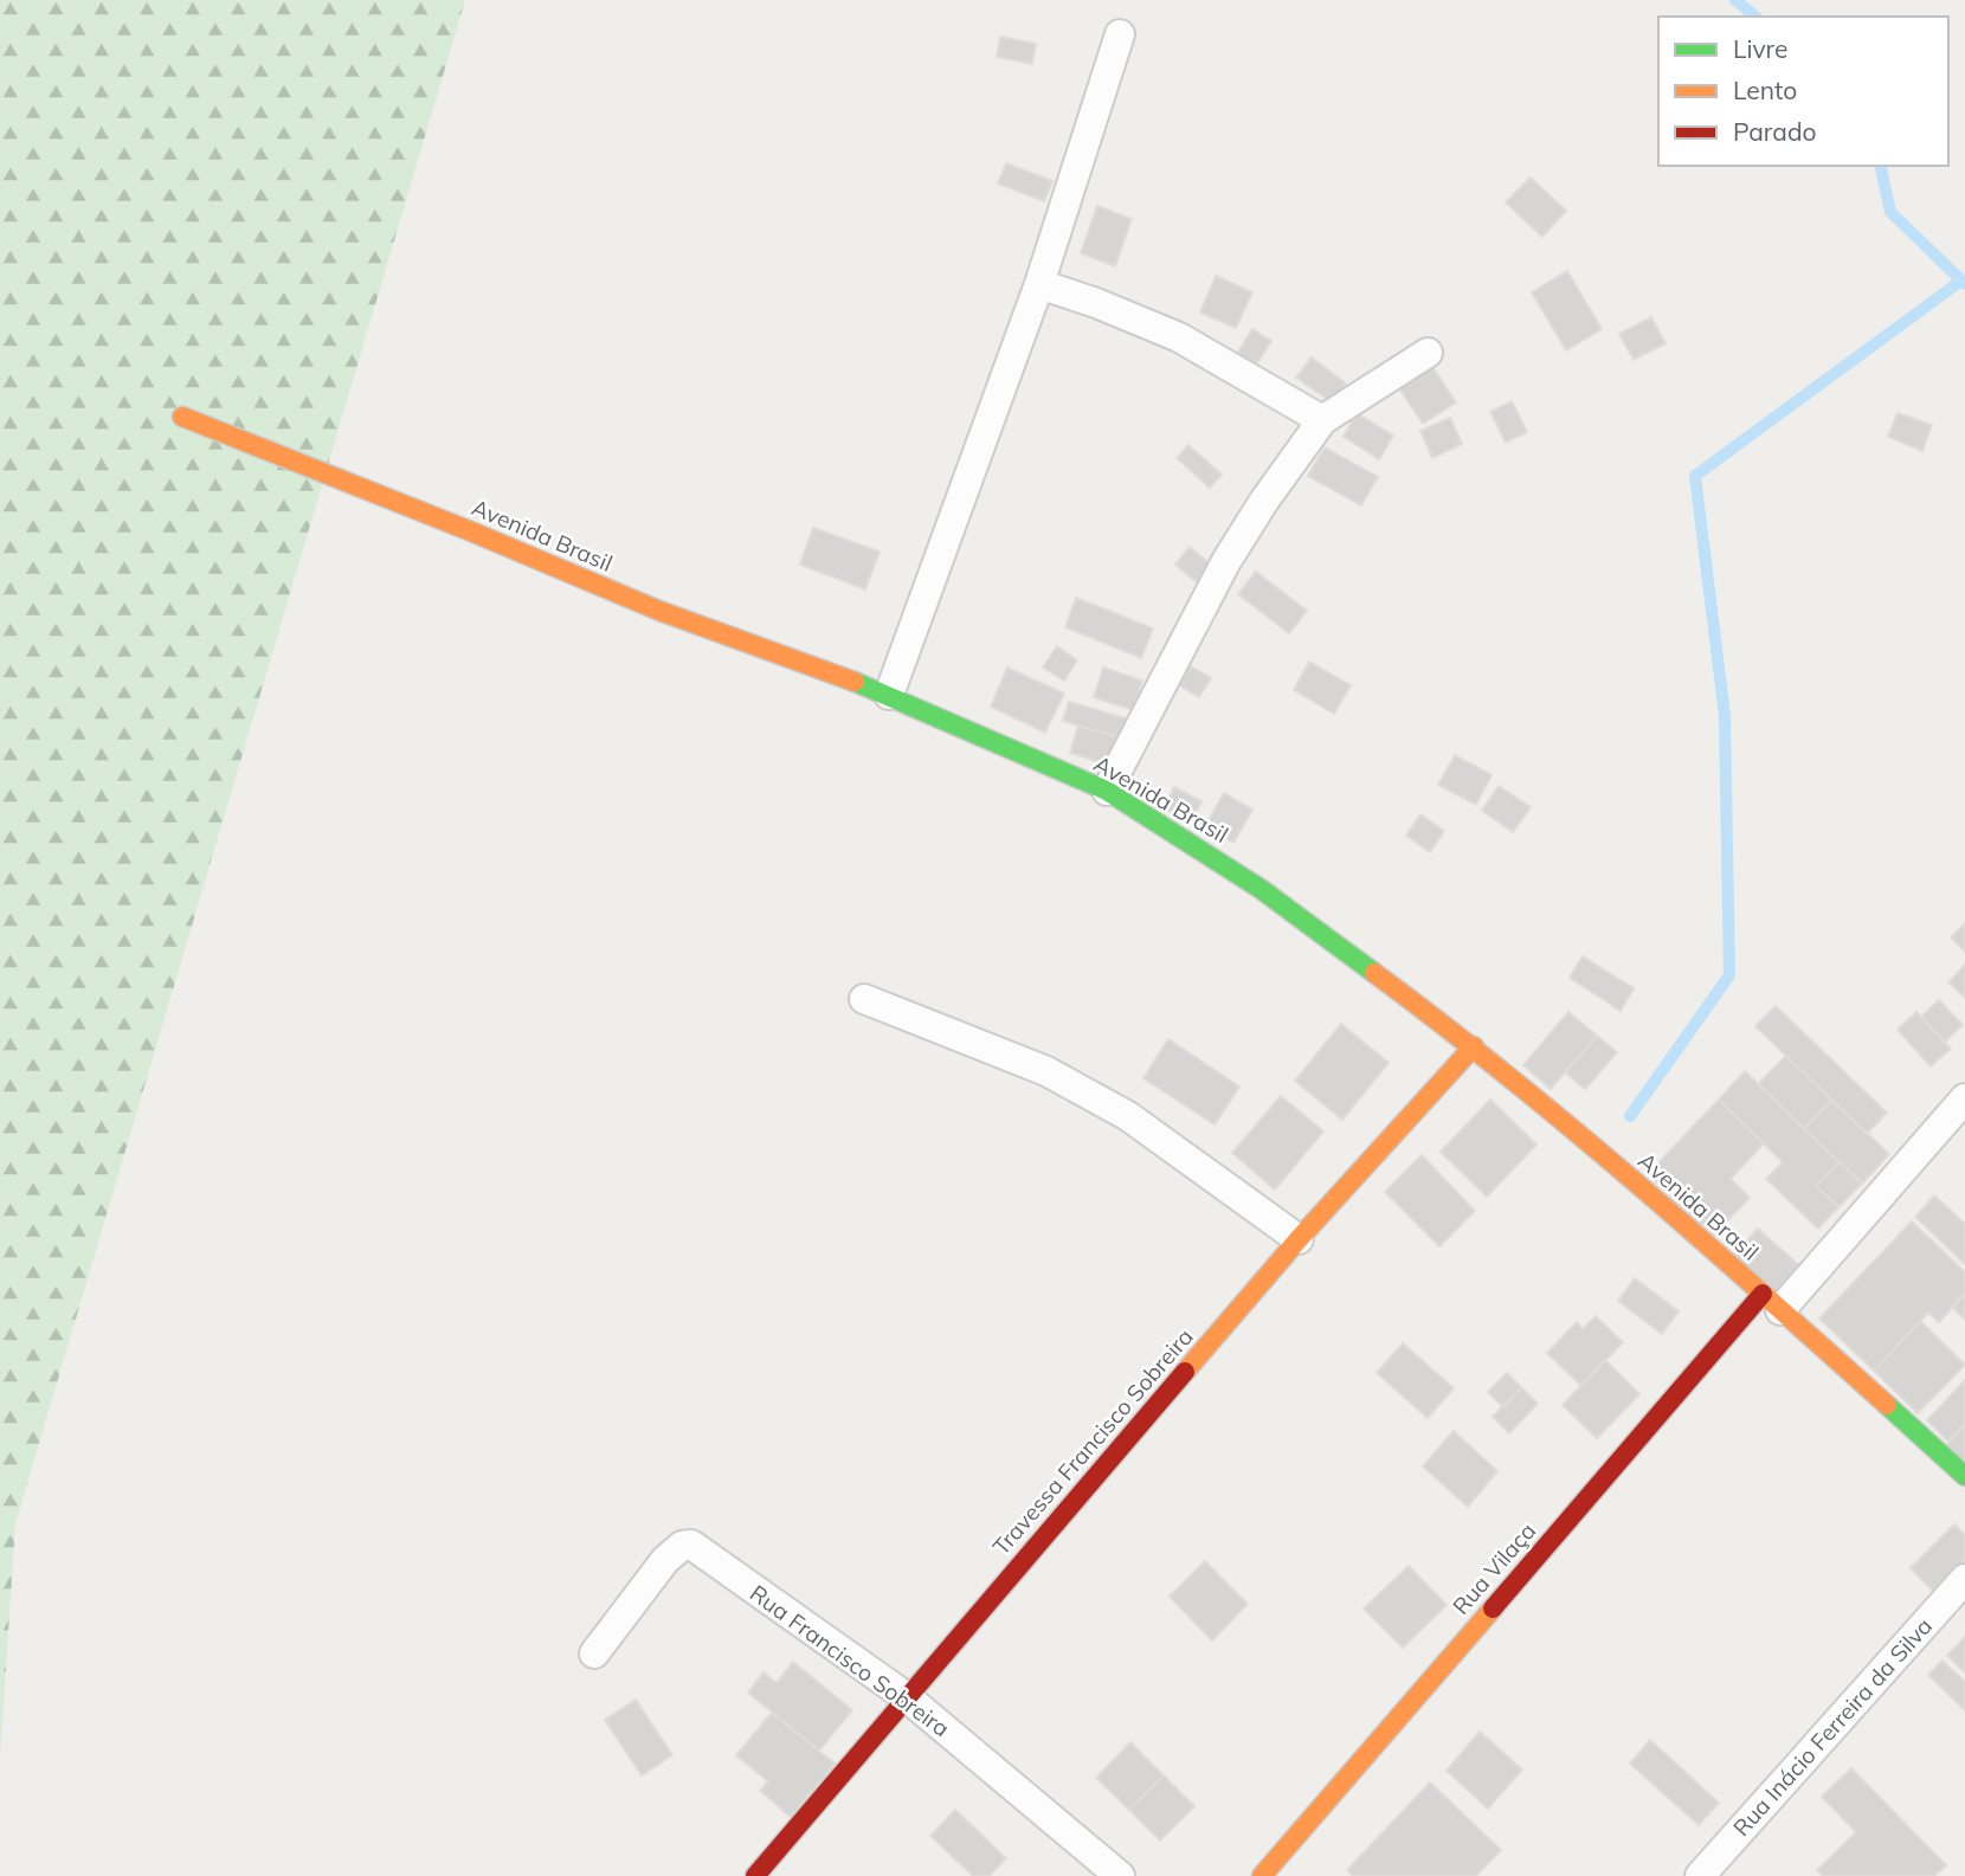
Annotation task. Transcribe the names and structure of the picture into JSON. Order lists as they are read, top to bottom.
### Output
{
  "streets": {
    "street": [
      "Avenida Brasil",
      "Travessa Francisco Sobreira",
      "Rua Vilaça",
      "Rua Francisco Sobreira",
      "Rua Inácio Ferreira da Silva"
    ]
  },
  "crossings": [
    ["Avenida Brasil", "Travessa Francisco Sobreira"],
    ["Avenida Brasil", "Rua Vilaça"],
    ["Travessa Francisco Sobreira", "Rua Francisco Sobreira"]
  ],
  "legend": ["Livre", "Lento", "Parado"]
}
